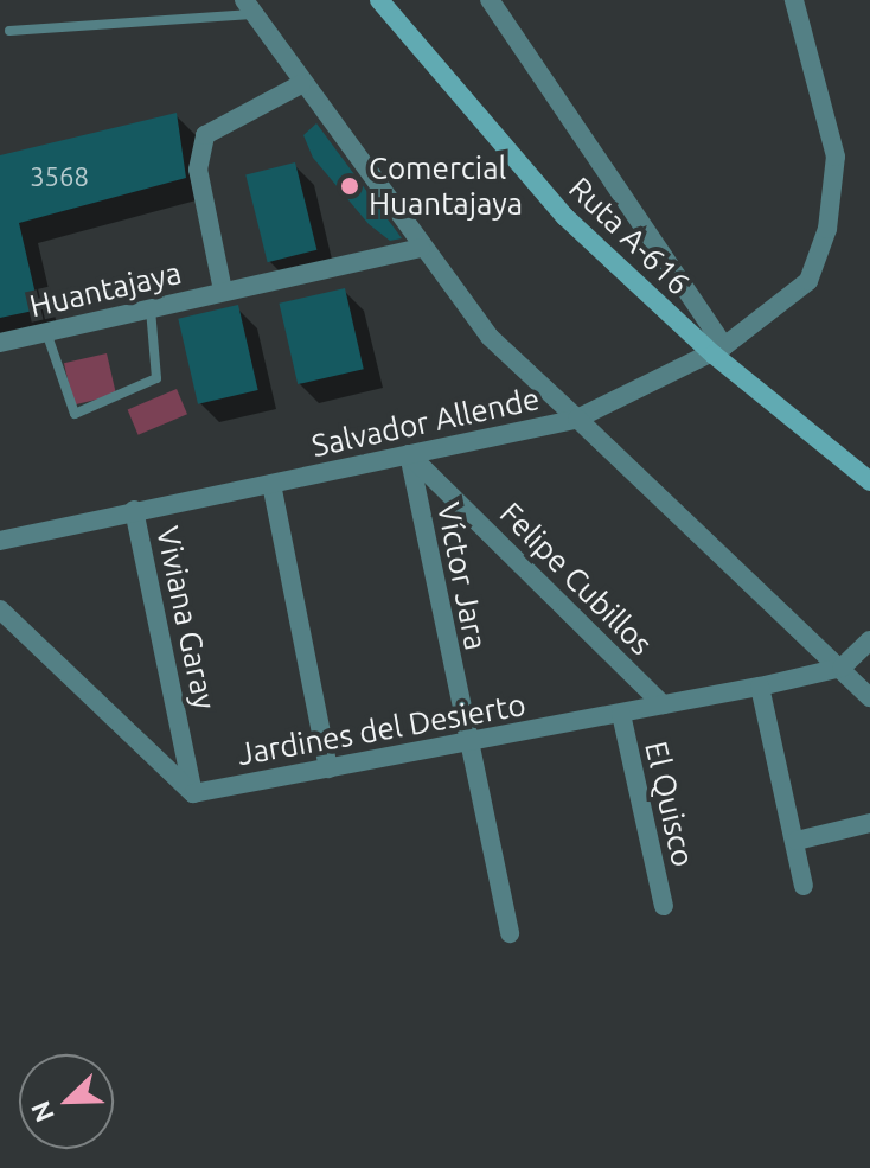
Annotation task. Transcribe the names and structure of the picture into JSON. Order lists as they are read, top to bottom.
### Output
{
  "streets": {
    "main road": ["Ruta A-616"],
    "street": [
      "Huantajaya",
      "Salvador Allende",
      "Víctor Jara",
      "Felipe Cubillos",
      "Viviana Garay",
      "Jardines del Desierto",
      "El Quisco"
    ]
  },
  "crossings": [
    ["Salvador Allende", "Víctor Jara"],
    ["Salvador Allende", "Felipe Cubillos"],
    ["Salvador Allende", "Viviana Garay"],
    ["Salvador Allende", "Jardines del Desierto"],
    ["Víctor Jara", "Felipe Cubillos"],
    ["Víctor Jara", "Jardines del Desierto"],
    ["Felipe Cubillos", "Jardines del Desierto"],
    ["Viviana Garay", "Jardines del Desierto"],
    ["Jardines del Desierto", "El Quisco"]
  ],
  "places": ["Comercial Huantajaya"],
  "house_numbers": ["3568"],
  "north": "bottom left"
}
